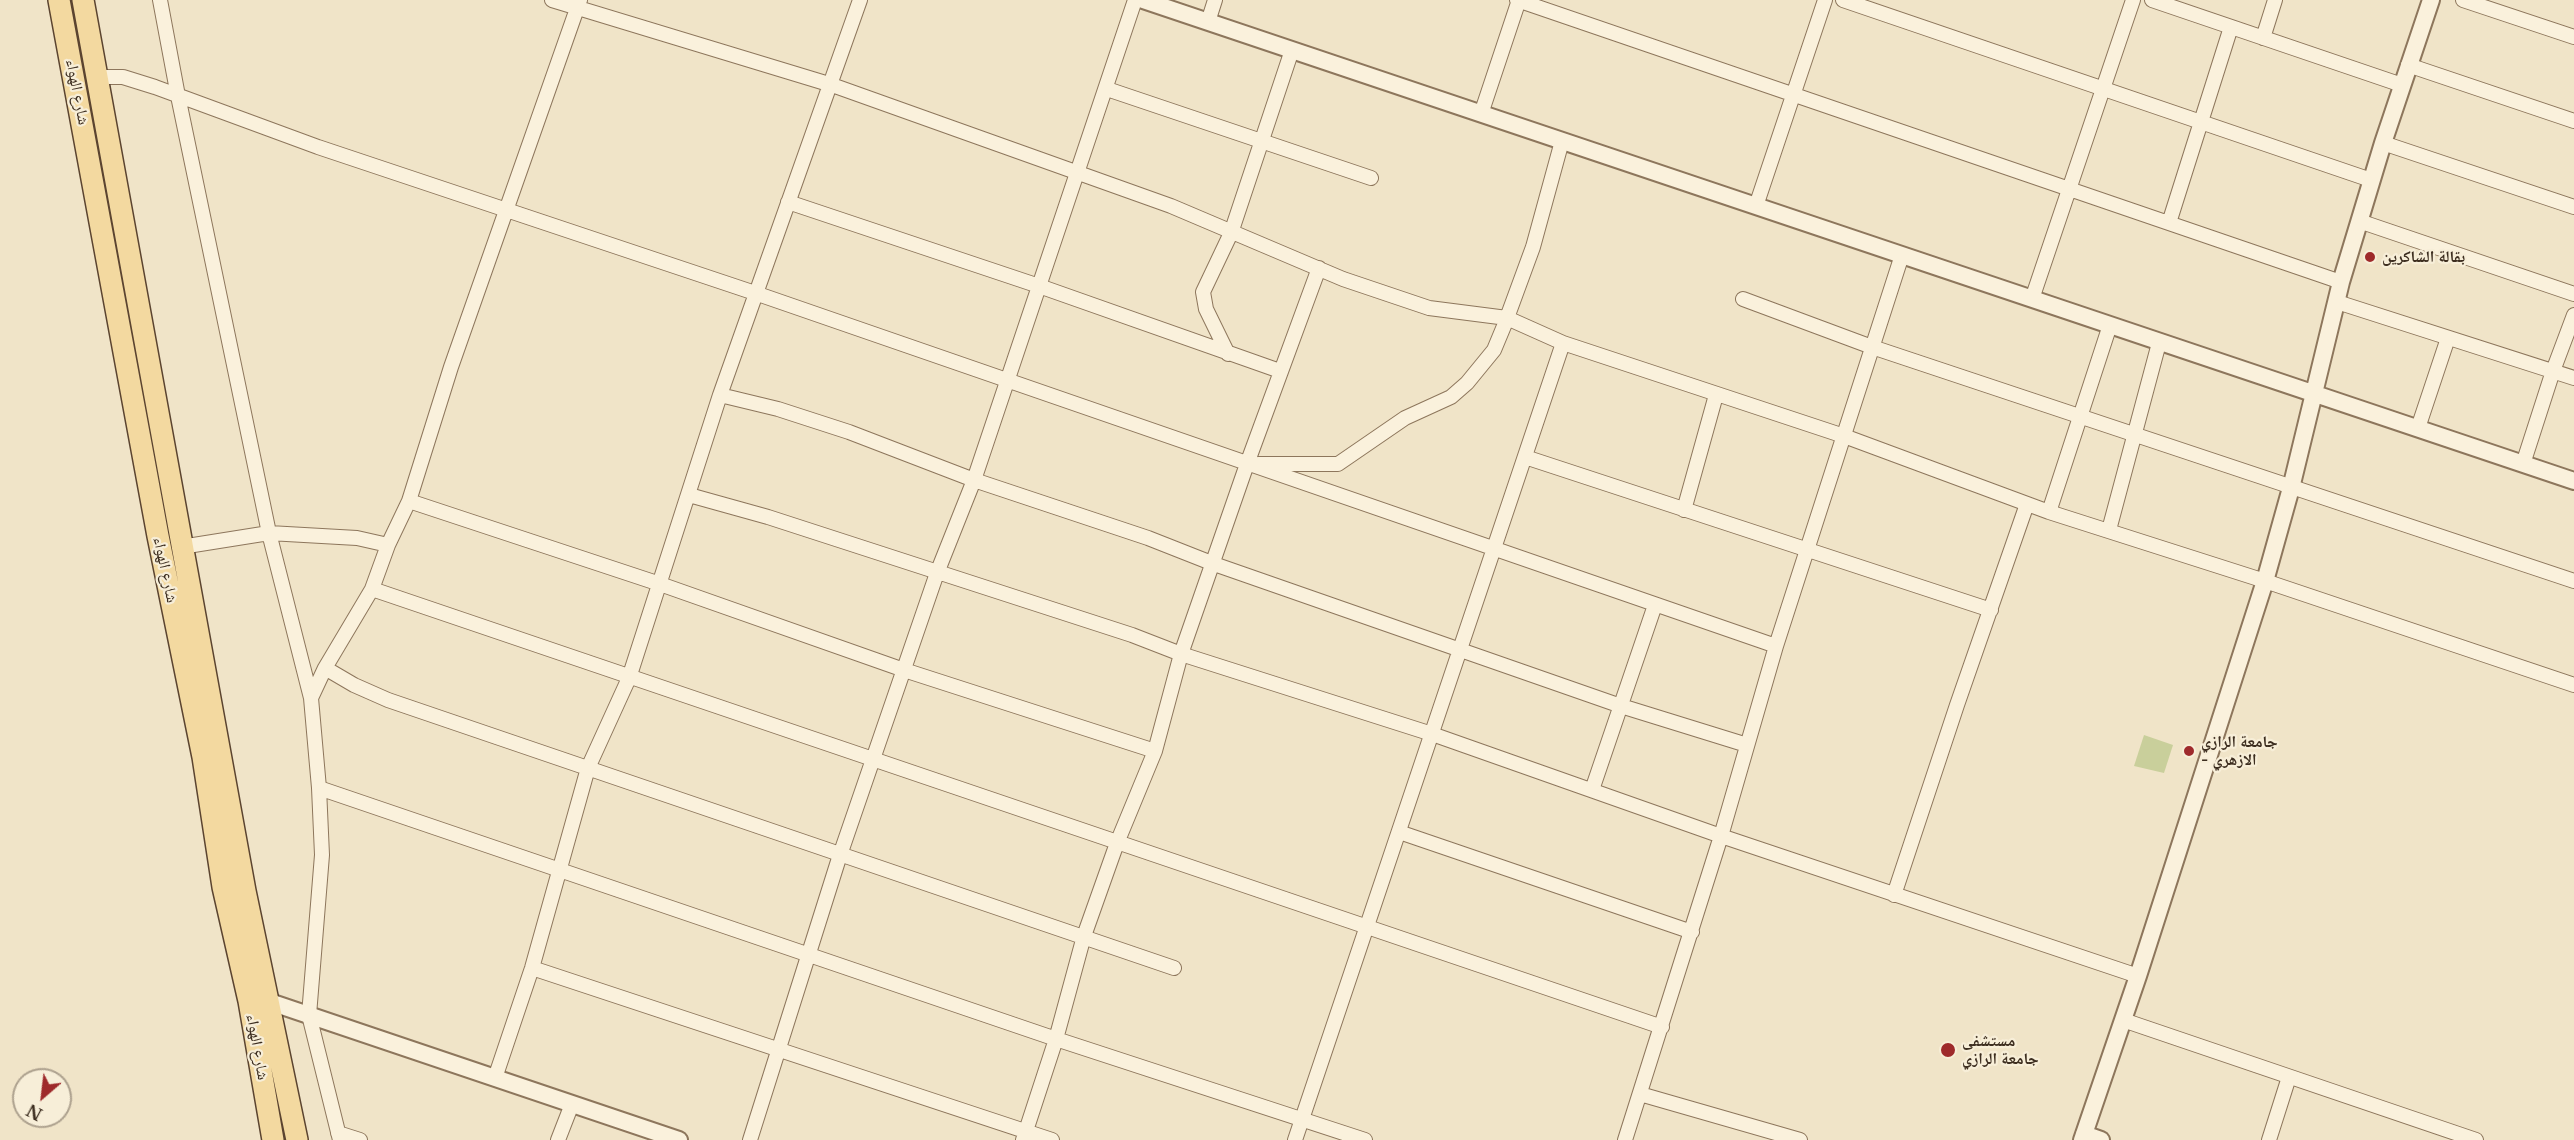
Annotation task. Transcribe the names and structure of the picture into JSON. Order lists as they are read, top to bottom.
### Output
{
  "streets": {
    "main road": ["شارع الهواء"]
  },
  "places": ["بقالة الشاكرين", "جامعة الرازي - الازهري", "مستشفى جامعة الرازي"],
  "north": "bottom left"
}
